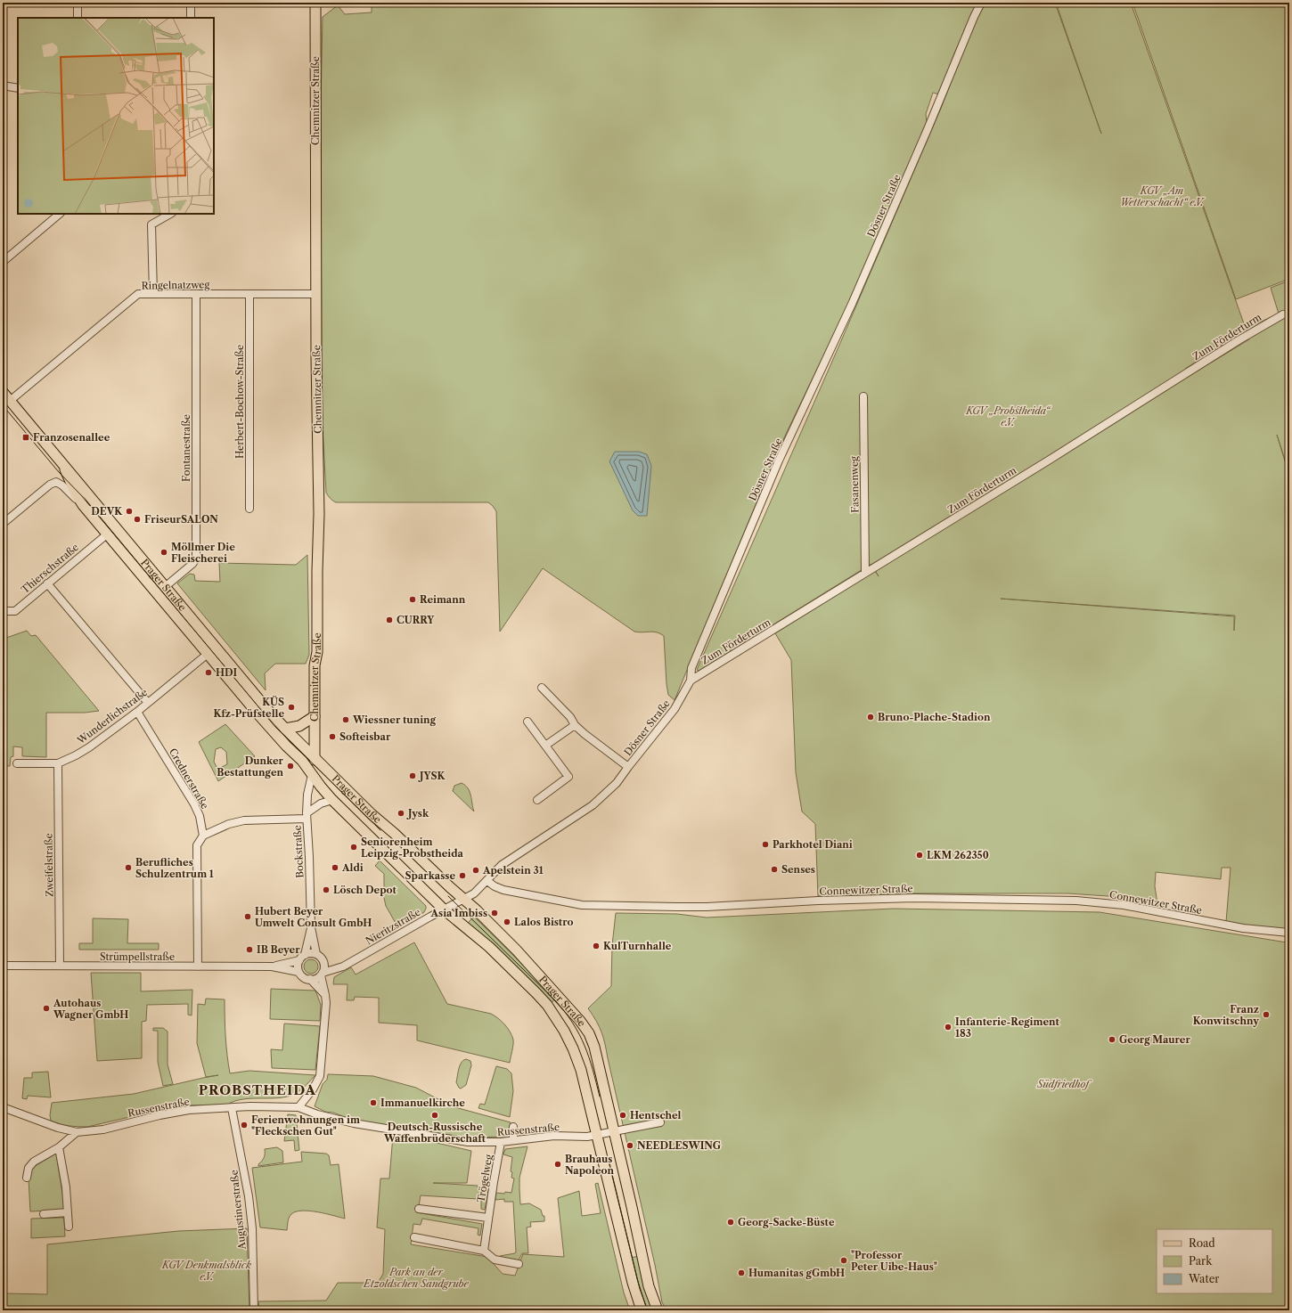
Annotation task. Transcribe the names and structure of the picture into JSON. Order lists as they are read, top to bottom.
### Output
{
  "streets": {
    "main road": ["Chemnitzer Straße", "Prager Straße"],
    "street": [
      "Dösner Straße",
      "Ringelnatzweg",
      "Zum Förderturm",
      "Herbert-Bochow-Straße",
      "Fontanestraße",
      "Fasanenweg",
      "Thierschstraße",
      "Wunderlichstraße",
      "Crednerstraße",
      "Bockstraße",
      "Zweifelstraße",
      "Connewitzer Straße",
      "Nieritzstraße",
      "Strümpellstraße",
      "Russenstraße",
      "Trögelweg",
      "Augustinerstraße"
    ]
  },
  "crossings": [
    ["Chemnitzer Straße", "Ringelnatzweg"],
    ["Chemnitzer Straße", "Prager Straße"],
    ["Chemnitzer Straße", "Bockstraße"],
    ["Dösner Straße", "Zum Förderturm"],
    ["Dösner Straße", "Connewitzer Straße"],
    ["Ringelnatzweg", "Herbert-Bochow-Straße"],
    ["Ringelnatzweg", "Fontanestraße"],
    ["Ringelnatzweg", "Prager Straße"],
    ["Zum Förderturm", "Fasanenweg"],
    ["Fontanestraße", "Prager Straße"],
    ["Thierschstraße", "Prager Straße"],
    ["Prager Straße", "Wunderlichstraße"],
    ["Prager Straße", "Bockstraße"],
    ["Prager Straße", "Nieritzstraße"],
    ["Prager Straße", "Russenstraße"],
    ["Wunderlichstraße", "Crednerstraße"],
    ["Wunderlichstraße", "Zweifelstraße"],
    ["Bockstraße", "Nieritzstraße"],
    ["Bockstraße", "Strümpellstraße"],
    ["Zweifelstraße", "Strümpellstraße"],
    ["Nieritzstraße", "Strümpellstraße"],
    ["Russenstraße", "Trögelweg"],
    ["Russenstraße", "Augustinerstraße"]
  ],
  "districts": ["PROBSTHEIDA"],
  "parks": [
    "KGV „Am Wetterschacht“ e.V.",
    "KGV „Probstheida“ e.V.",
    "Südfriedhof",
    "KGV Denkmalsblick e.V.",
    "Park an der Etzoldschen Sandgrube"
  ],
  "places": {
    "transit": ["Franzosenallee"],
    "other": [
      "DEVK",
      "FriseurSALON",
      "Möllmer Die Fleischerei",
      "Reimann",
      "CURRY",
      "HDI",
      "KÜS Kfz-Prüfstelle",
      "Bruno-Plache-Stadion",
      "Wiessner tuning",
      "Softeisbar",
      "Dunker Bestattungen",
      "JYSK",
      "Jysk",
      "Parkhotel Diani",
      "Seniorenheim Leipzig-Probstheida",
      "LKM 262350",
      "Berufliches Schulzentrum 1",
      "Aldi",
      "Senses",
      "Apelstein 31",
      "Sparkasse",
      "Lösch Depot",
      "Asia Imbiss",
      "Hubert Beyer Umwelt Consult GmbH",
      "Lalos Bistro",
      "KulTurnhalle",
      "IB Beyer",
      "Autohaus Wagner GmbH",
      "Franz Konwitschny",
      "Infanterie-Regiment 183",
      "Georg Maurer",
      "Immanuelkirche",
      "Deutsch-Russische Waffenbrüderschaft",
      "Hentschel",
      "Ferienwohnungen im \"Fleckschen Gut\"",
      "NEEDLESWING",
      "Brauhaus Napoleon",
      "Georg-Sacke-Büste",
      "\"Professor Peter Uibe-Haus\"",
      "Humanitas gGmbH"
    ]
  },
  "legend": ["Road", "Park", "Water"]
}
